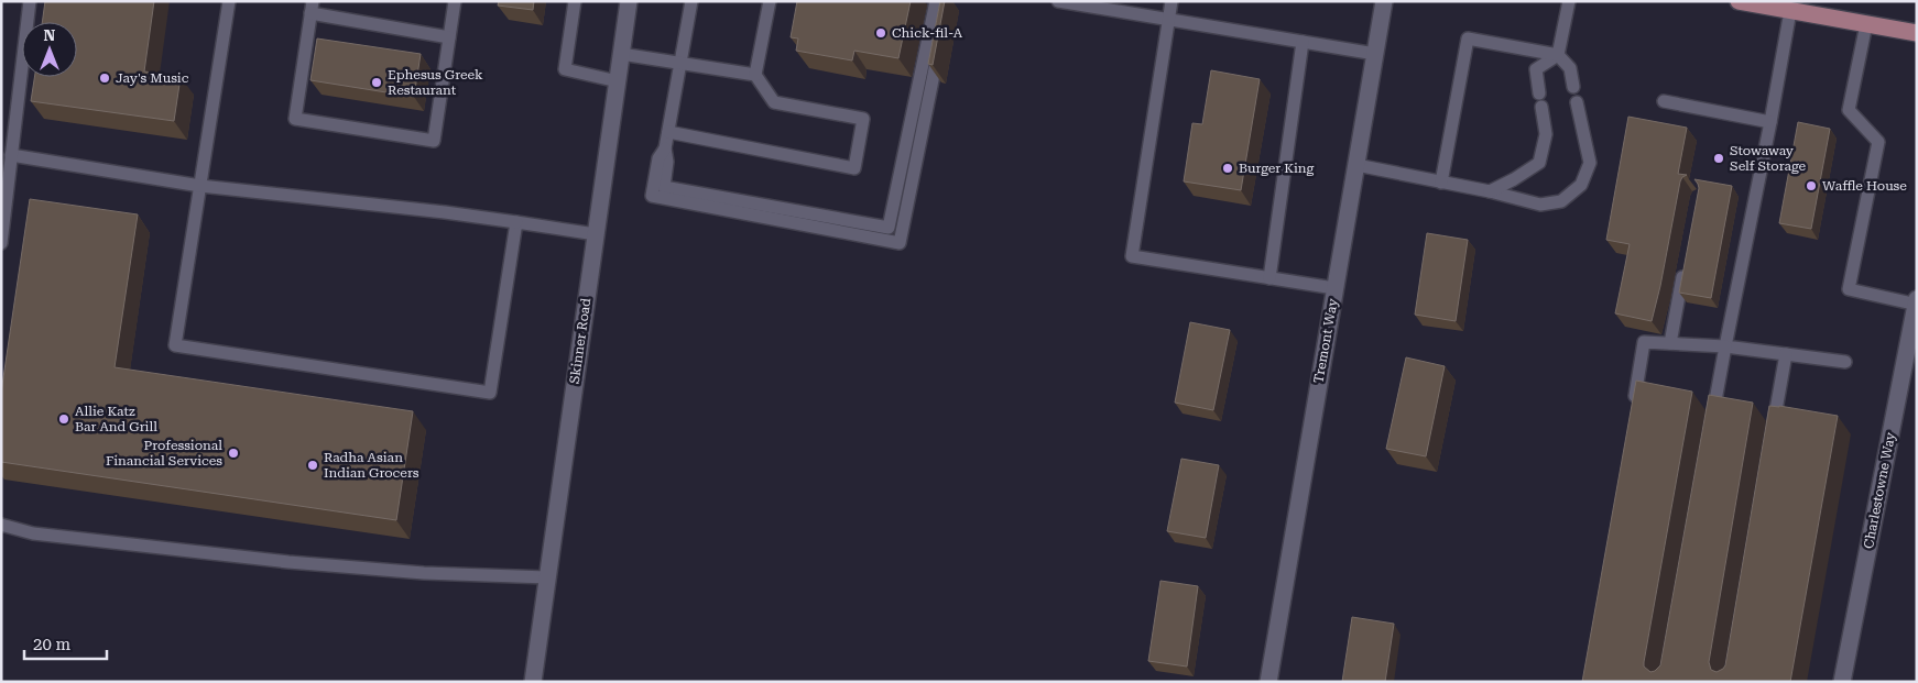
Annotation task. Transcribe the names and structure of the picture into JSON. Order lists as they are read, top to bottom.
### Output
{
  "streets": {
    "street": ["Skinner Road", "Tremont Way", "Charlestowne Way"]
  },
  "places": [
    "Chick-fil-A",
    "Jay's Music",
    "Ephesus Greek Restaurant",
    "Stowaway Self Storage",
    "Burger King",
    "Waffle House",
    "Allie Katz Bar And Grill",
    "Professional Financial Services",
    "Radha Asian Indian Grocers"
  ],
  "scale_bar": "20 m",
  "north": "top"
}
